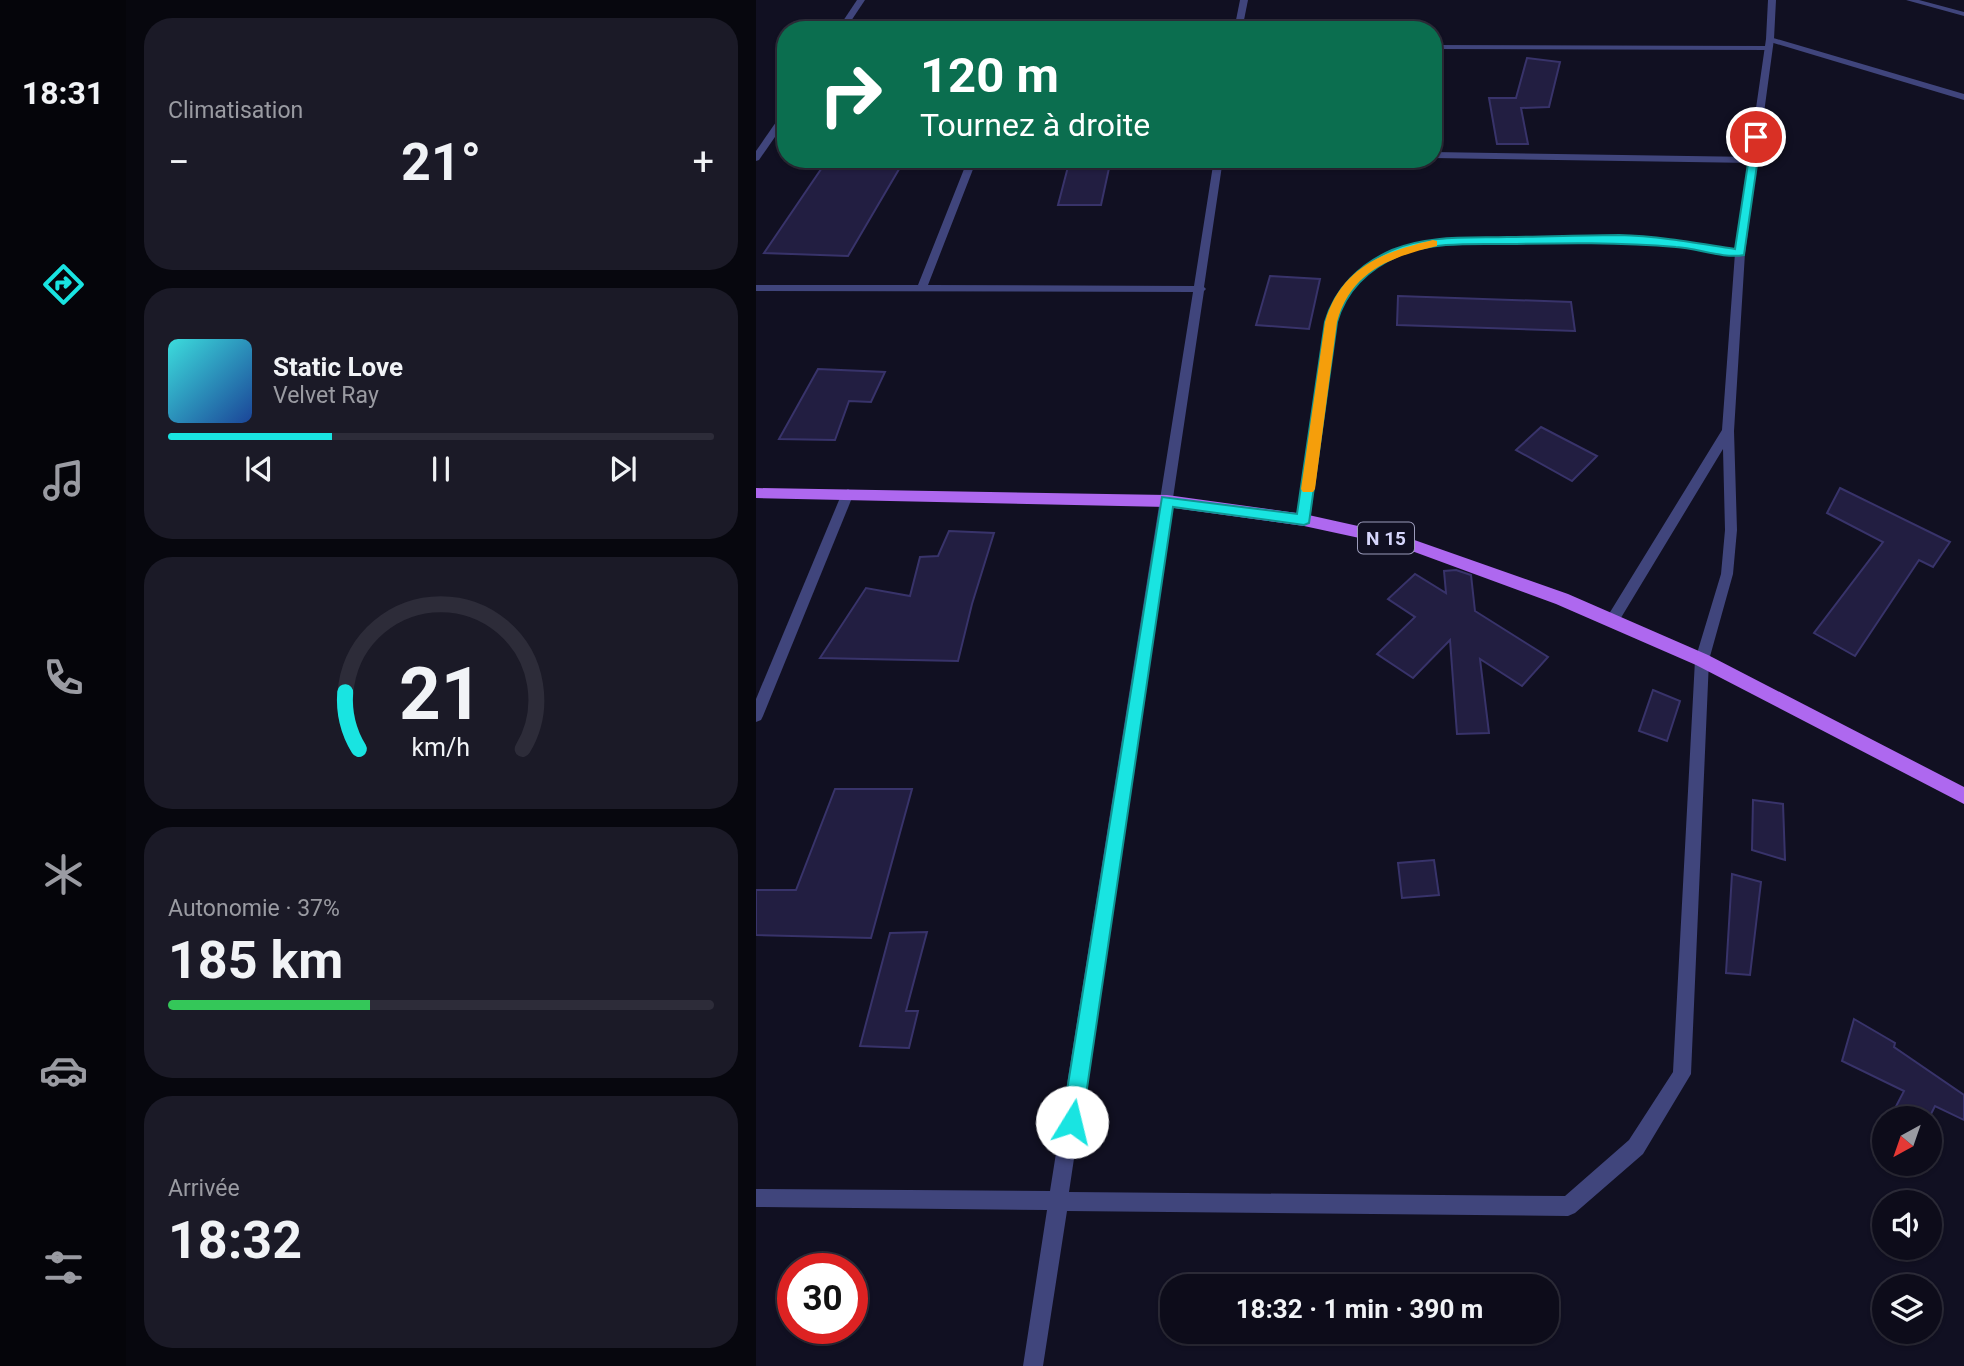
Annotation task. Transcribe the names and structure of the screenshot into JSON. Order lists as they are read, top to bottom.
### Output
{
  "streets": {
    "main road": ["N 15"]
  },
  "north": "bottom left",
  "page": {
    "tabs": "18:31",
    "tile": [
      "Climatisation",
      ["Autonomie · 37%", "185 km"],
      ["Arrivée", "18:32"]
    ],
    "turn": ["120 m", "Tournez à droite"],
    "heat": ["−", "21°", "+"],
    "song": ["Static Love", "Velvet Ray"],
    "limit": "30",
    "trip": "18:32 · 1 min · 390 m",
    "gauge": ["21", "km/h"]
  }
}
